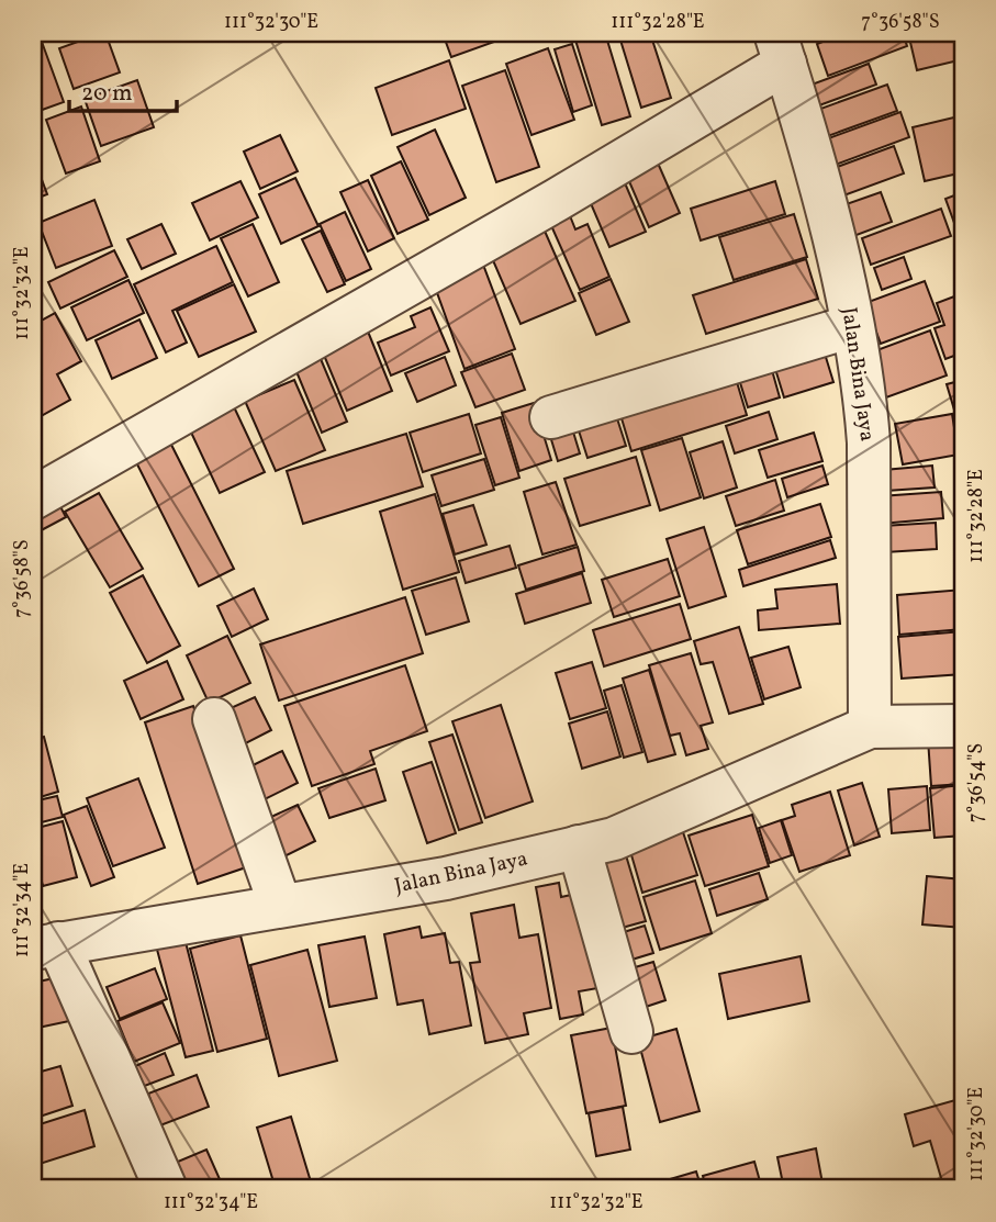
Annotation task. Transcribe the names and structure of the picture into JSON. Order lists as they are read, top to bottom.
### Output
{
  "streets": {
    "street": ["Jalan Bina Jaya"]
  },
  "scale_bar": "20 m",
  "coordinates": [
    "111°32'30\"E",
    "111°32'28\"E",
    "7°36'58\"S",
    "111°32'32\"E",
    "7°36'54\"S",
    "111°32'34\"E"
  ]
}
